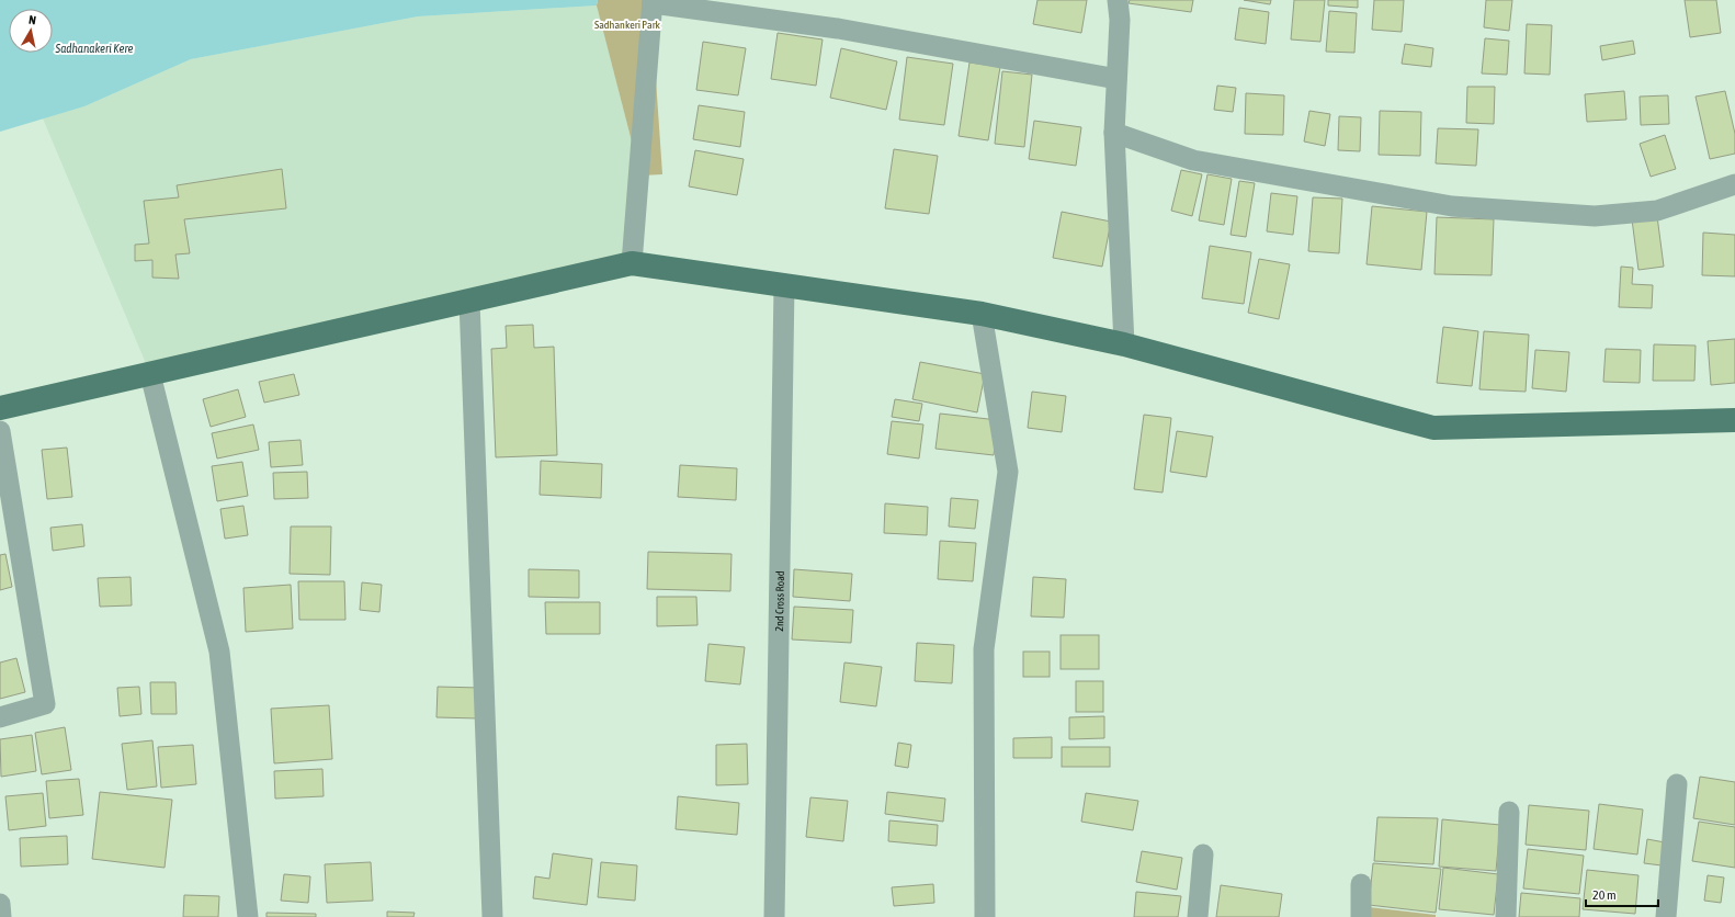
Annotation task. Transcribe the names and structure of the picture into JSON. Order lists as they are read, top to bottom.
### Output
{
  "streets": {
    "street": ["2nd Cross Road"]
  },
  "water": ["Sadhanakeri Kere"],
  "parks": ["Sadhankeri Park"],
  "scale_bar": "20 m",
  "north": "top"
}
